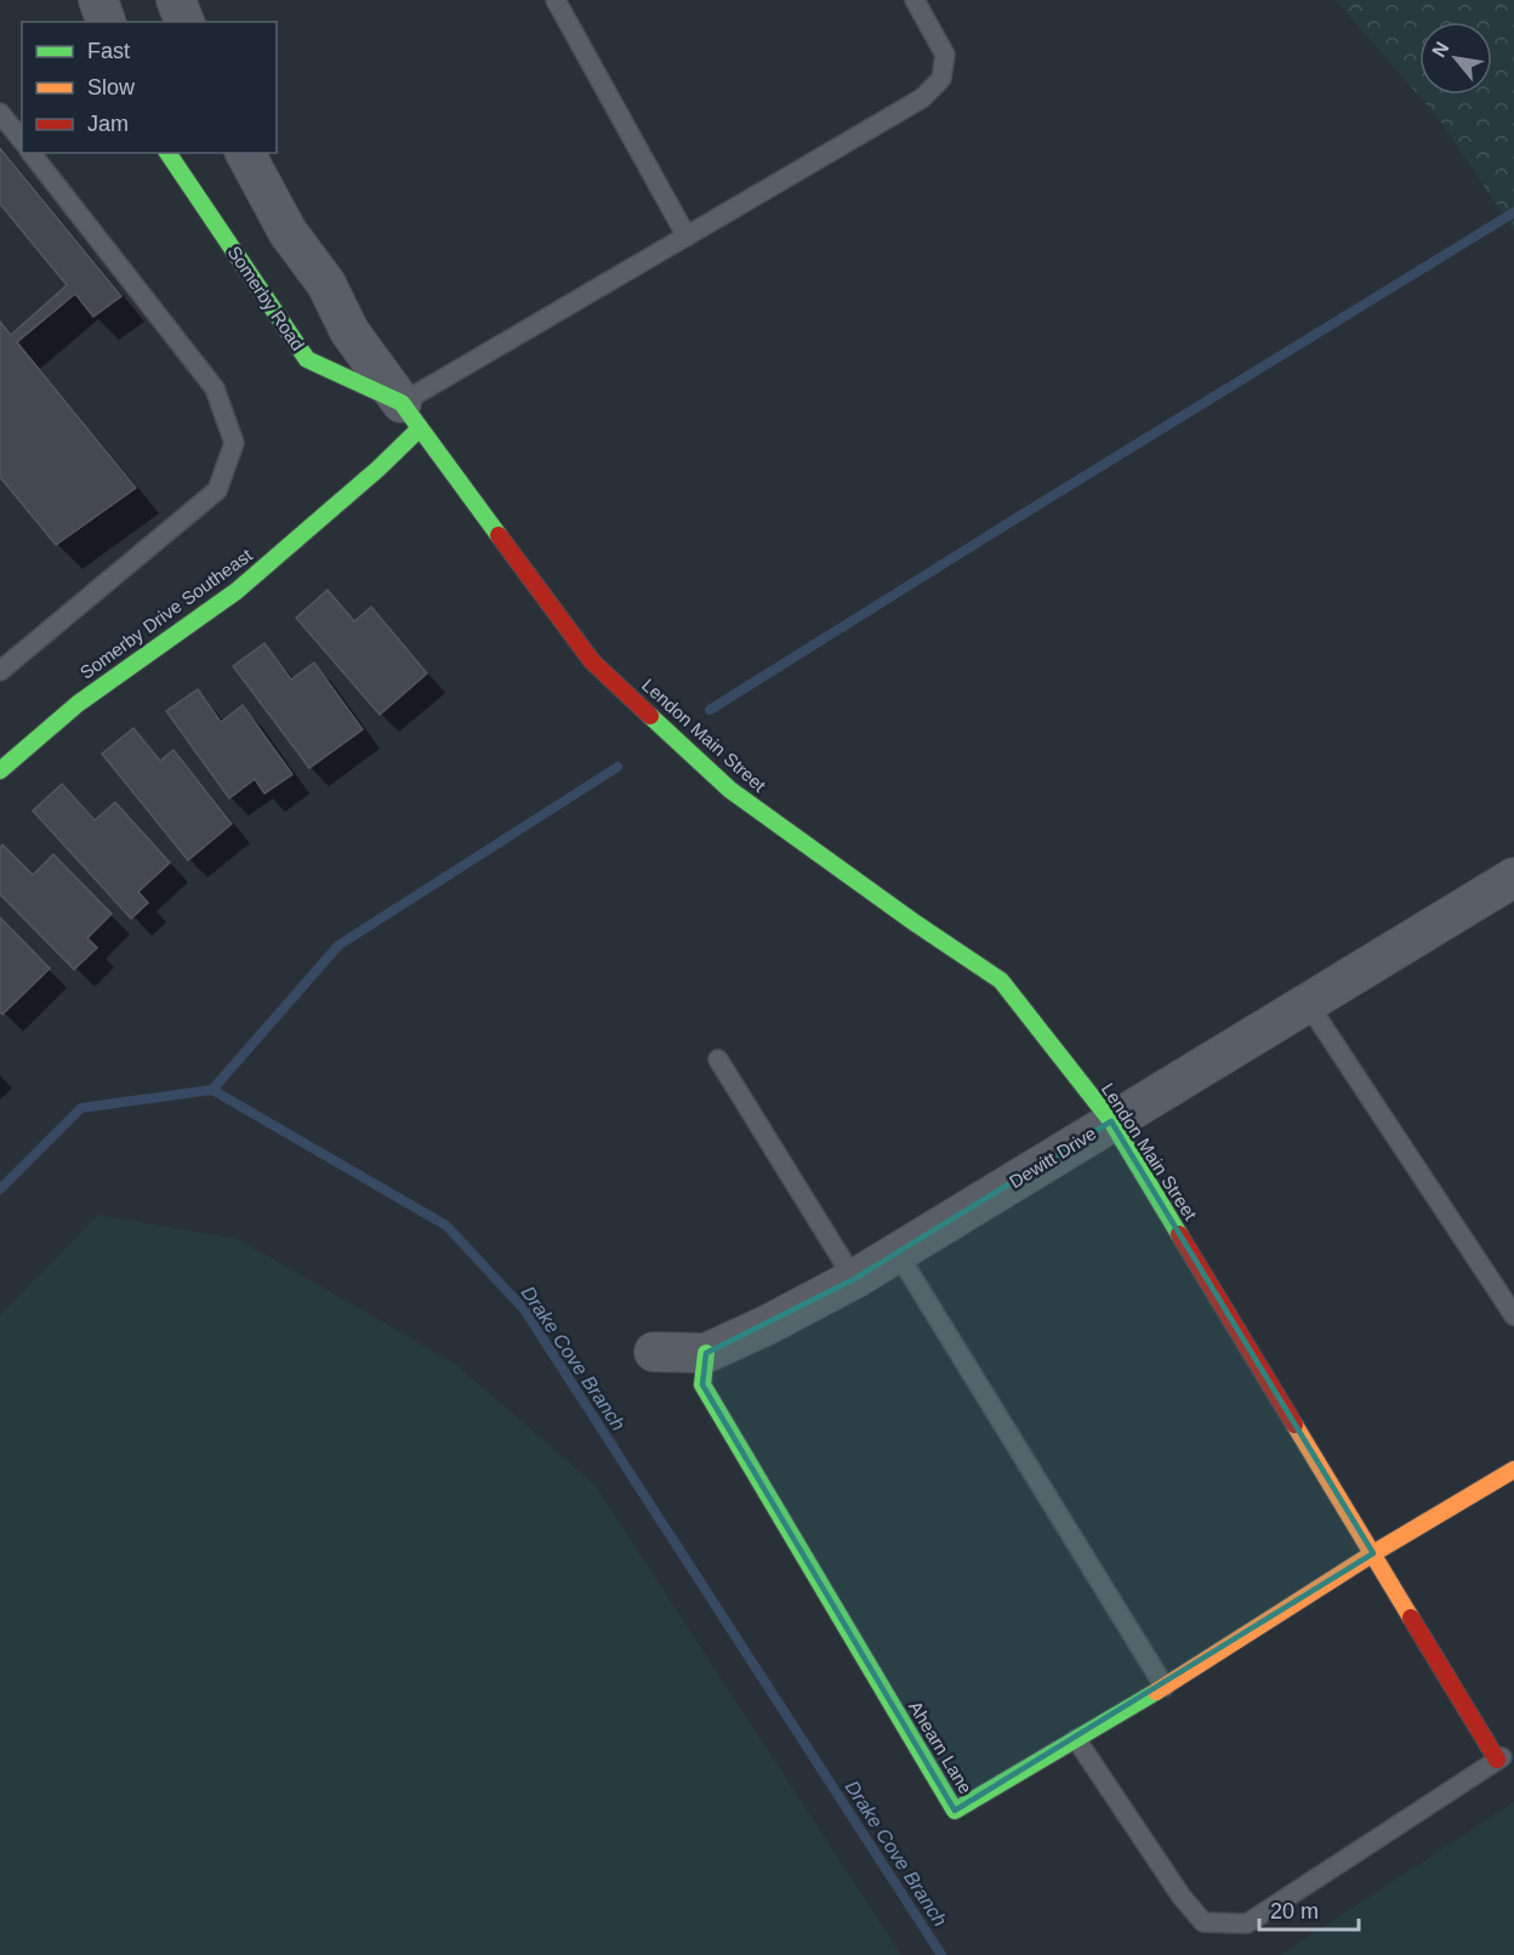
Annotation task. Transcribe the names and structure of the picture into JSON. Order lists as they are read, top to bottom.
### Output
{
  "streets": {
    "street": [
      "Somerby Road",
      "Somerby Drive Southeast",
      "Lendon Main Street",
      "Dewitt Drive",
      "Ahearn Lane"
    ]
  },
  "crossings": [
    ["Somerby Road", "Somerby Drive Southeast"],
    ["Somerby Road", "Lendon Main Street"],
    ["Somerby Drive Southeast", "Lendon Main Street"],
    ["Lendon Main Street", "Dewitt Drive"],
    ["Lendon Main Street", "Ahearn Lane"],
    ["Dewitt Drive", "Ahearn Lane"]
  ],
  "water": ["Drake Cove Branch"],
  "legend": ["Fast", "Slow", "Jam"],
  "scale_bar": "20 m",
  "north": "top left"
}
